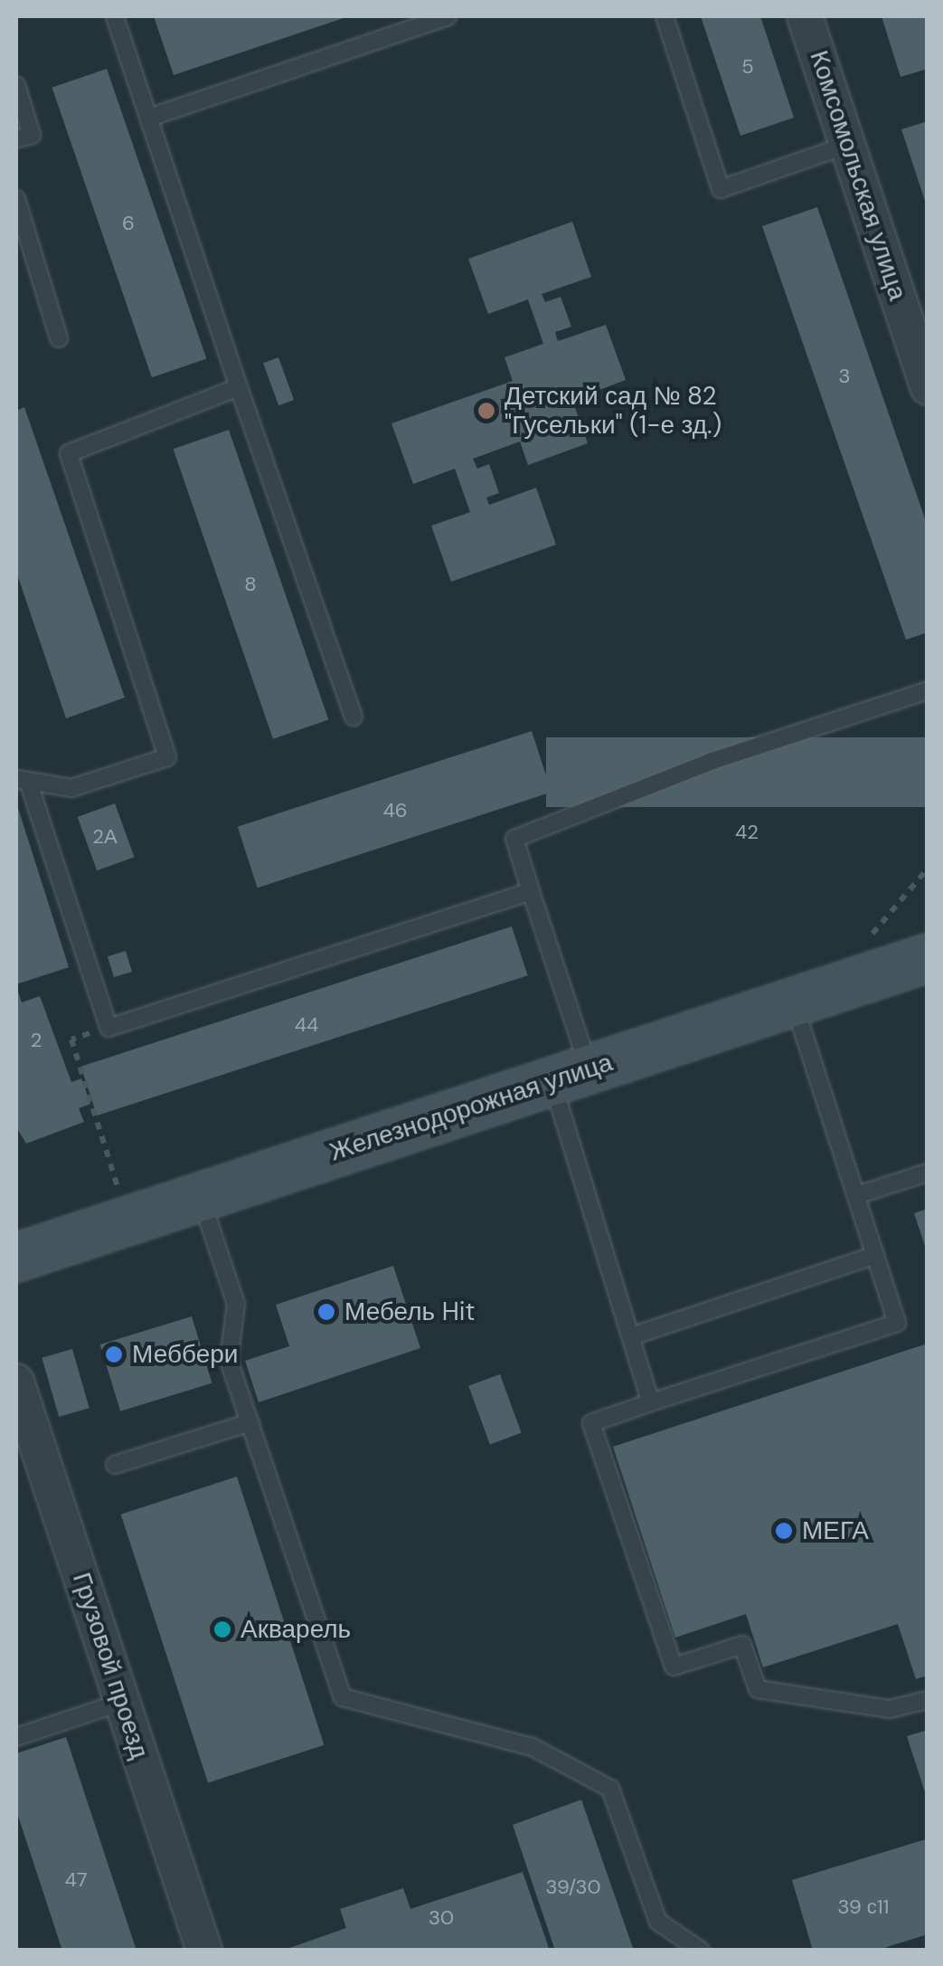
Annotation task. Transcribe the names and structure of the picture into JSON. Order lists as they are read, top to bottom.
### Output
{
  "streets": {
    "main road": ["Железнодорожная улица"],
    "street": ["Комсомольская улица", "Грузовой проезд"]
  },
  "places": [
    "Детский сад № 82 \"Гусельки\" (1-е зд.)",
    "Мебель Hit",
    "Меббери",
    "МЕГА",
    "Акварель"
  ],
  "house_numbers": [
    "5",
    "6",
    "3",
    "8",
    "46",
    "42",
    "2А",
    "44",
    "2",
    "47",
    "39/30",
    "39 с11",
    "30"
  ]
}
